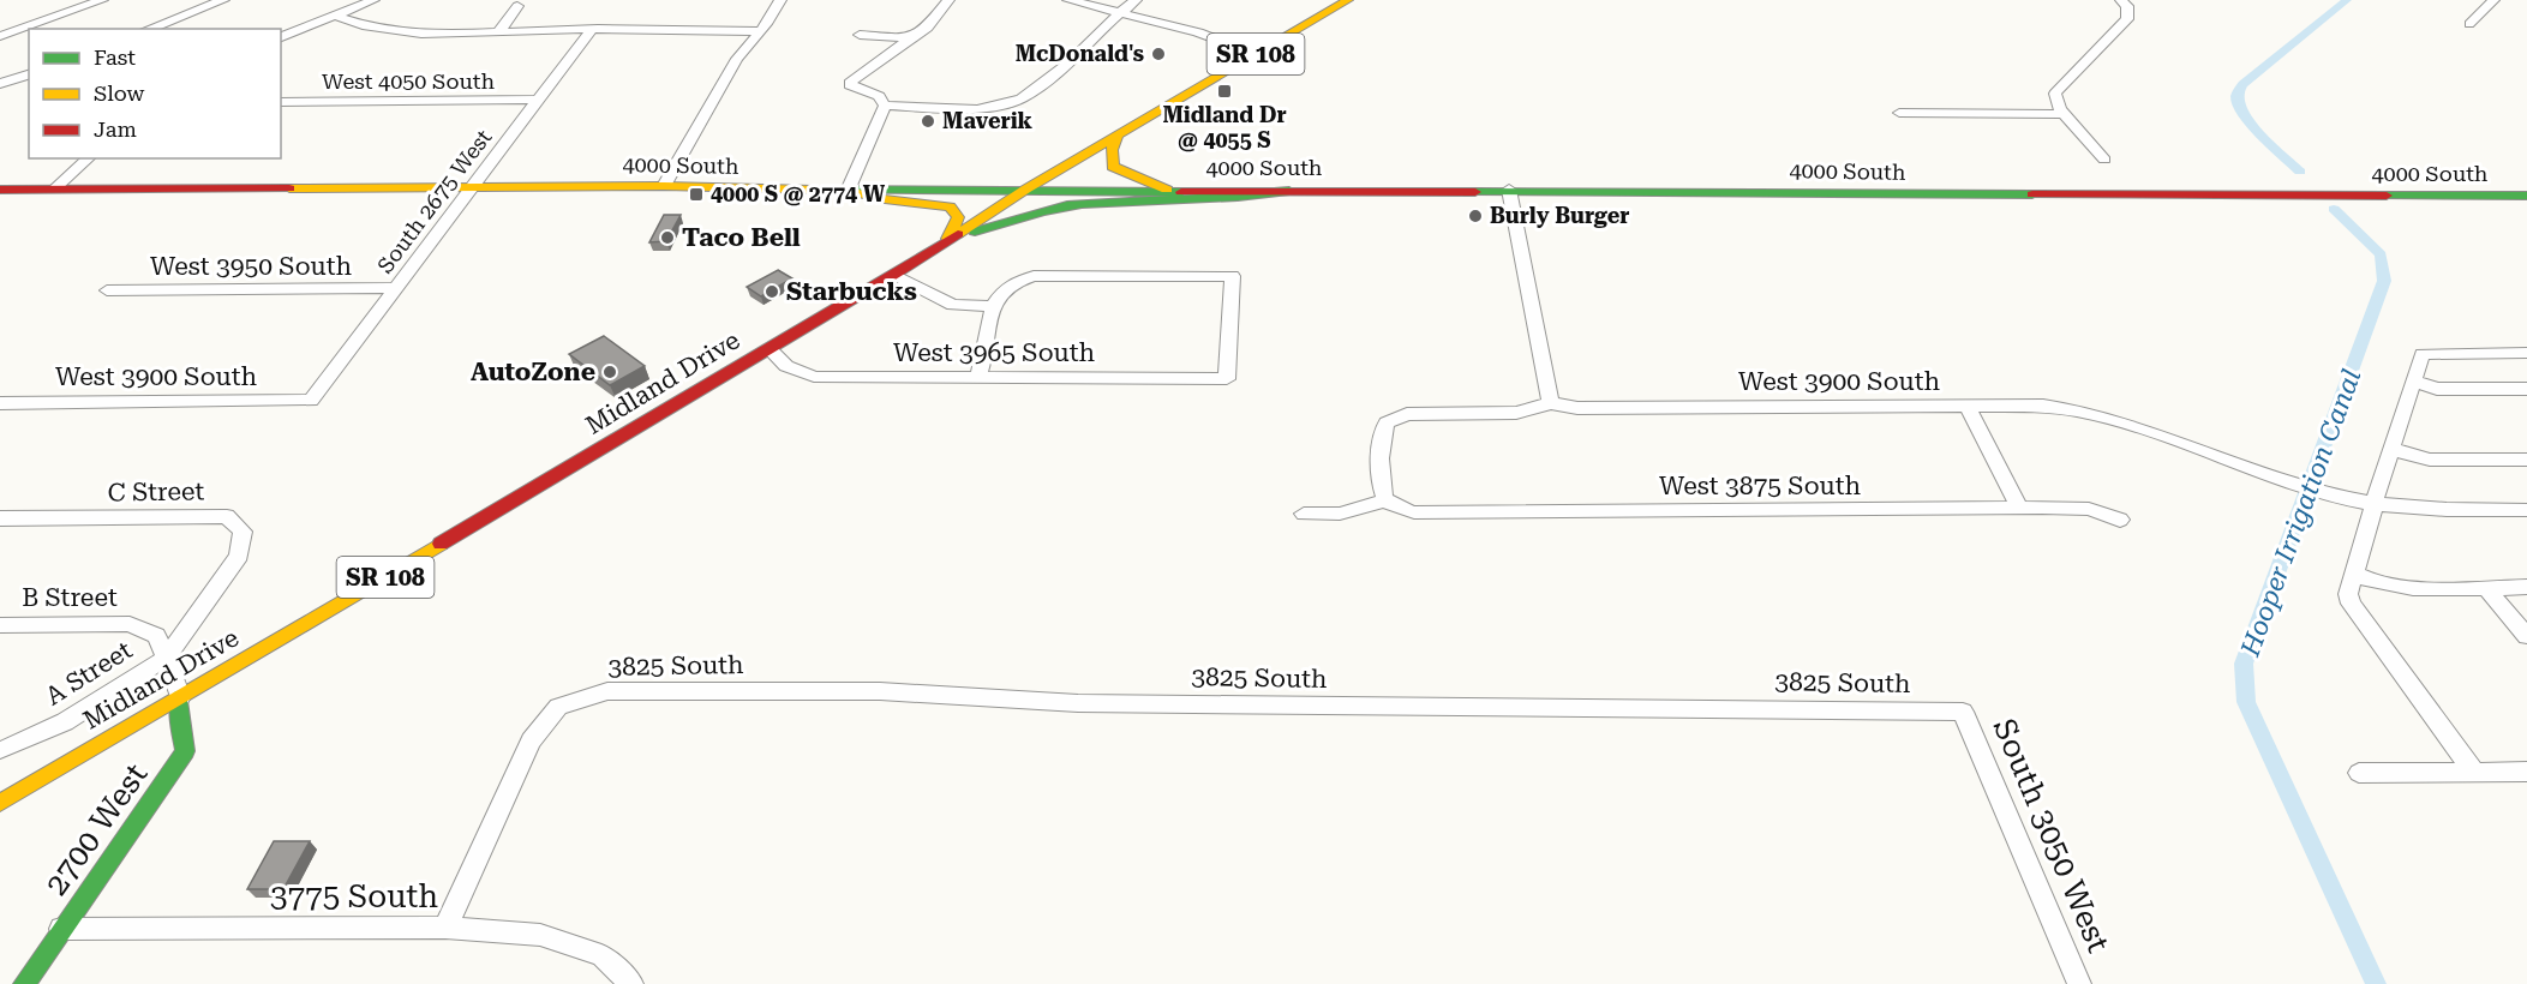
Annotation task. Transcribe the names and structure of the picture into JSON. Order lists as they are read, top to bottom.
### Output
{
  "streets": {
    "main road": [
      "SR 108",
      "4000 South",
      "Midland Drive",
      "2700 West"
    ],
    "street": [
      "West 4050 South",
      "South 2675 West",
      "West 3950 South",
      "West 3965 South",
      "West 3900 South",
      "West 3875 South",
      "C Street",
      "B Street",
      "3825 South",
      "A Street",
      "South 3050 West",
      "3775 South"
    ]
  },
  "crossings": [
    ["West 4050 South", "South 2675 West"],
    ["4000 South", "South 2675 West"],
    ["4000 South", "Midland Drive"],
    ["South 2675 West", "West 3950 South"],
    ["South 2675 West", "West 3900 South"],
    ["West 3965 South", "Midland Drive"],
    ["West 3900 South", "West 3875 South"],
    ["Midland Drive", "A Street"],
    ["Midland Drive", "2700 West"],
    ["C Street", "B Street"],
    ["C Street", "A Street"],
    ["B Street", "A Street"],
    ["3825 South", "South 3050 West"],
    ["3825 South", "3775 South"],
    ["A Street", "2700 West"],
    ["2700 West", "3775 South"]
  ],
  "water": ["Hooper Irrigation Canal"],
  "places": {
    "other": [
      "McDonald's",
      "Maverik",
      "Burly Burger",
      "Taco Bell",
      "Starbucks",
      "AutoZone"
    ],
    "transit": ["Midland Dr @ 4055 S", "4000 S @ 2774 W"]
  },
  "legend": ["Fast", "Slow", "Jam"]
}
